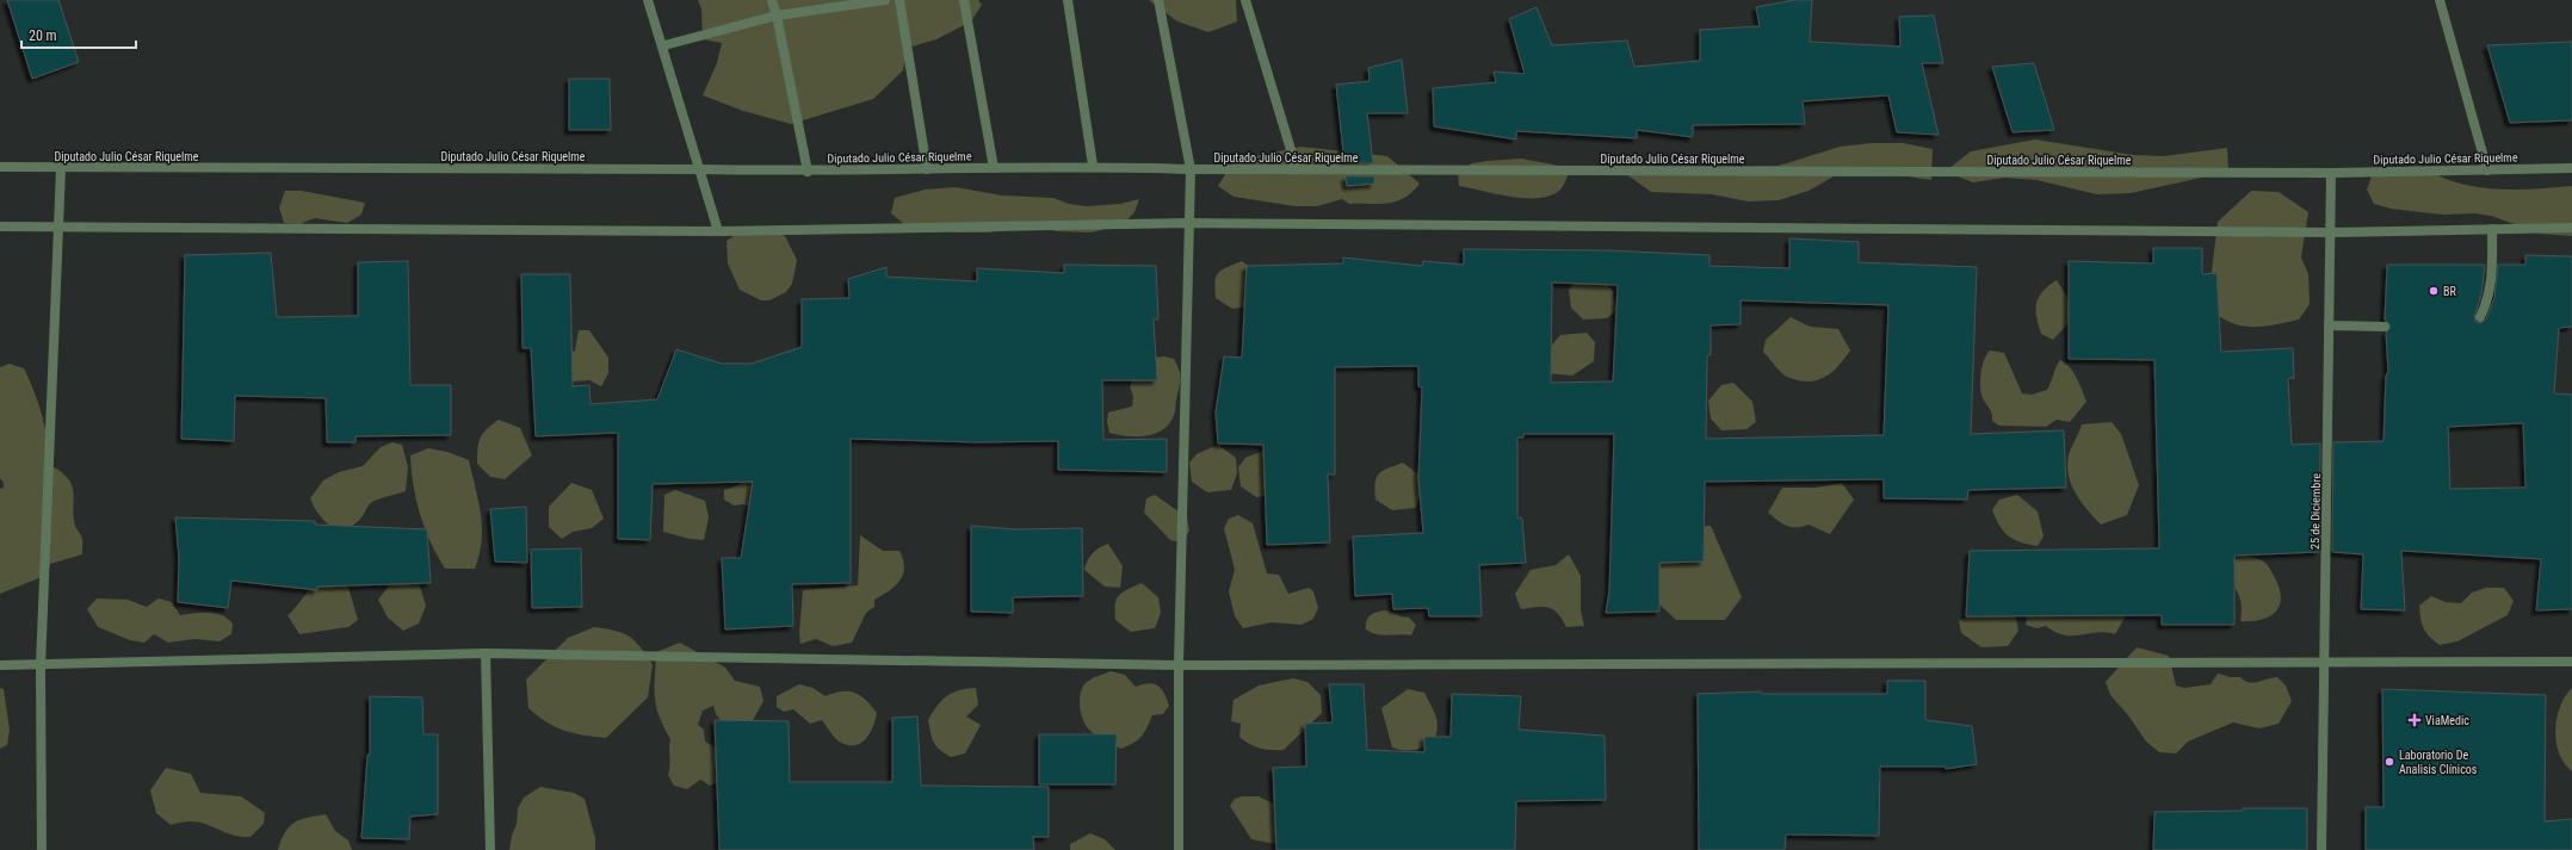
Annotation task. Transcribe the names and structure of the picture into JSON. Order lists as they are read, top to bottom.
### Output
{
  "streets": {
    "street": ["Diputado Julio César Riquelme", "25 de Diciembre"]
  },
  "crossings": [
    ["Diputado Julio César Riquelme", "25 de Diciembre"]
  ],
  "places": {
    "other": ["BR", "Laboratorio De Analisis Clínicos"],
    "health": ["ViaMedic"]
  },
  "scale_bar": "20 m"
}
